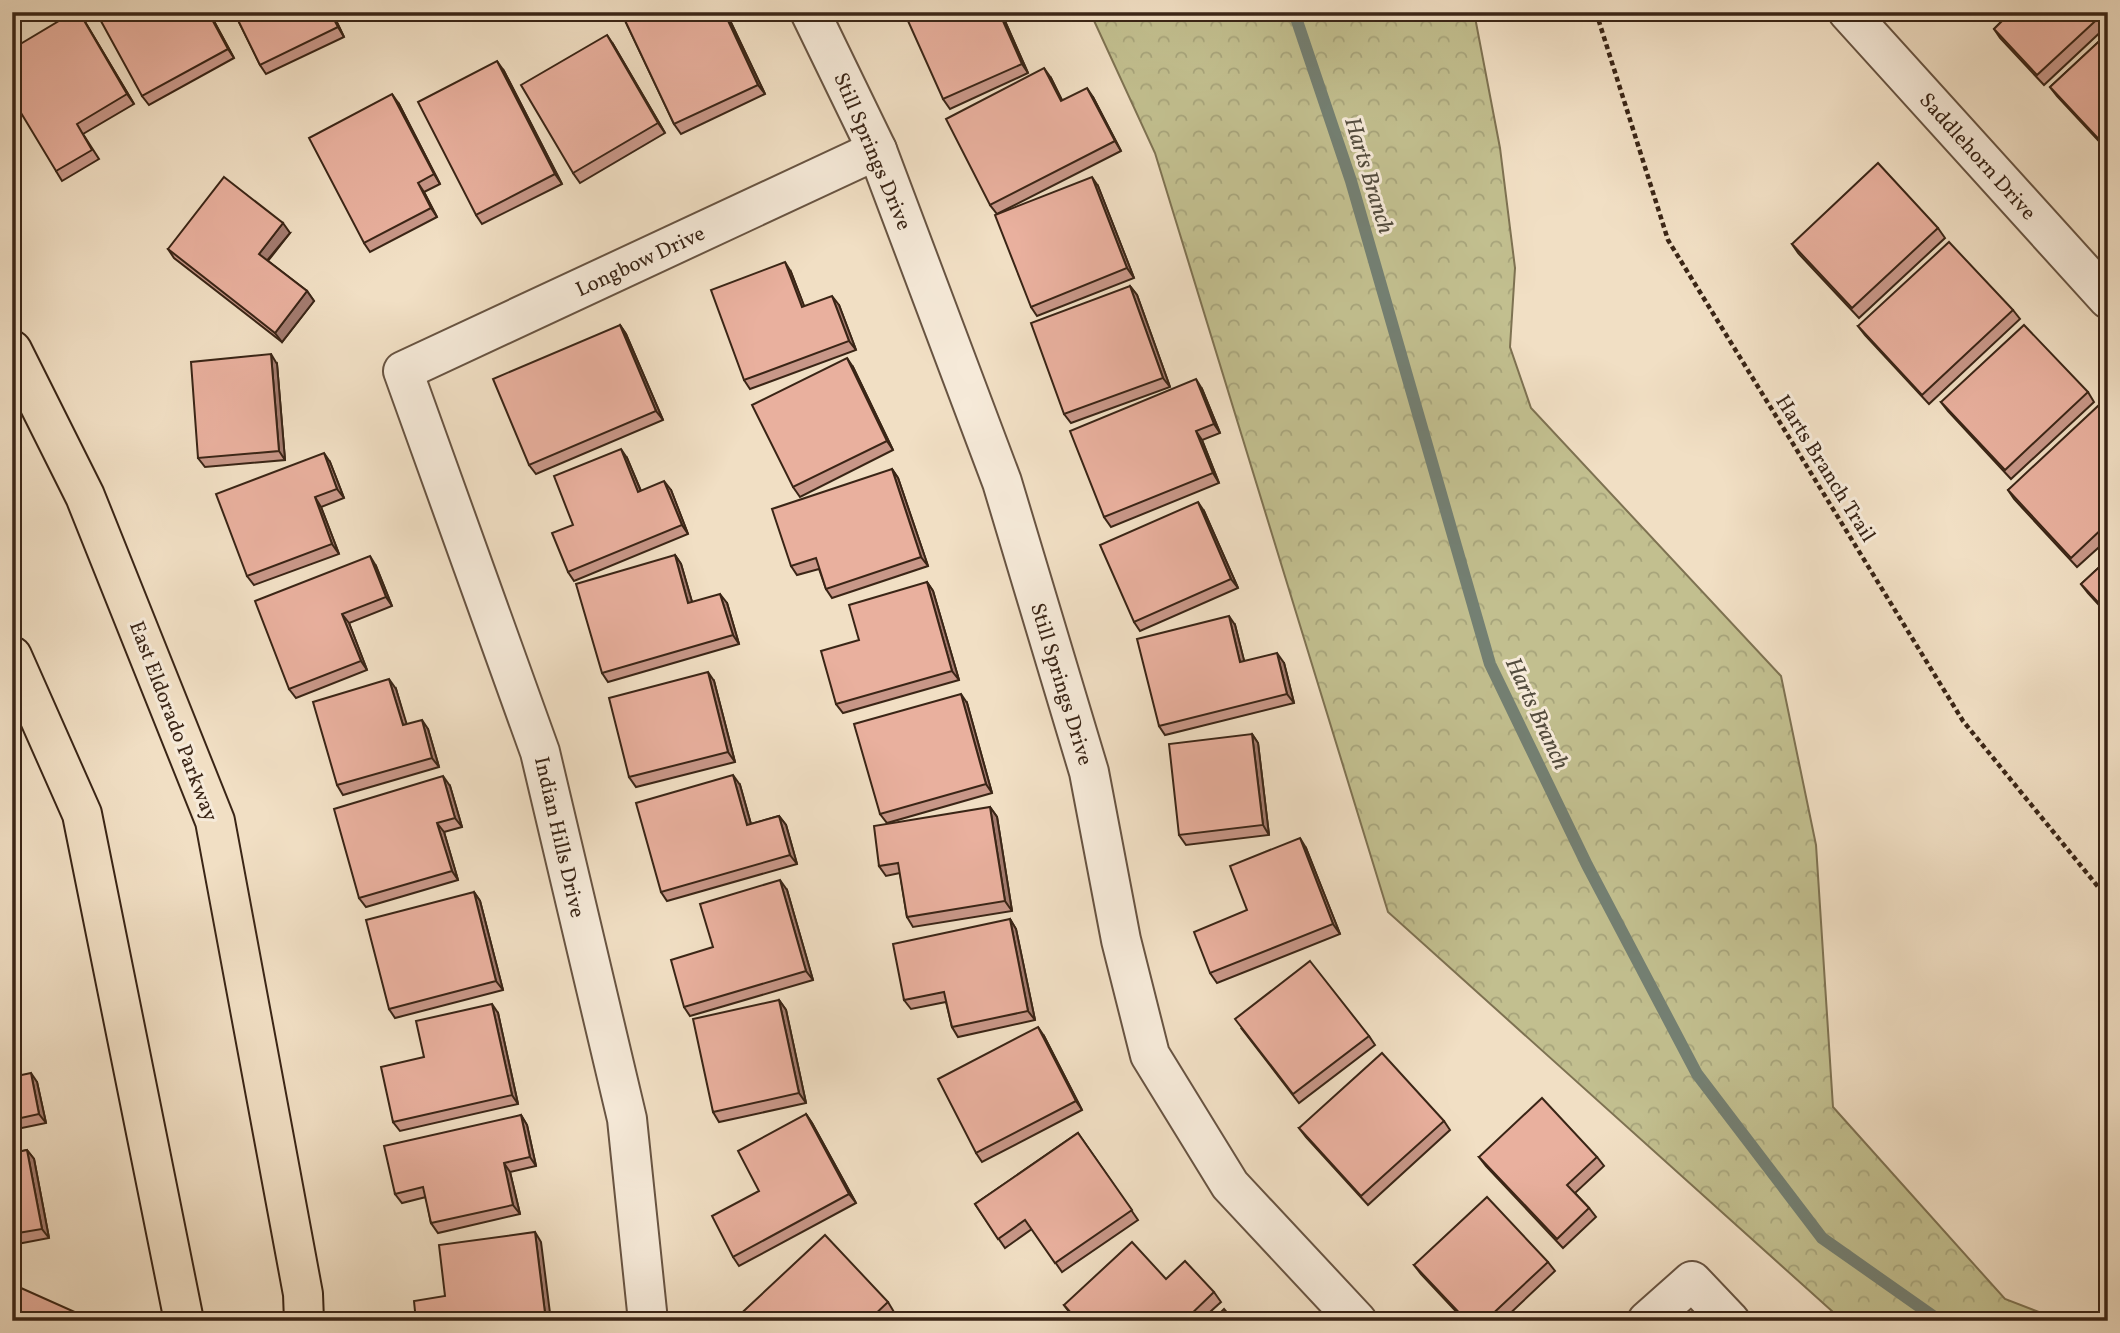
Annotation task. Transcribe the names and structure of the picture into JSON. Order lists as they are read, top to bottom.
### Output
{
  "streets": {
    "main road": ["East Eldorado Parkway"],
    "street": [
      "Still Springs Drive",
      "Saddlehorn Drive",
      "Longbow Drive",
      "Indian Hills Drive"
    ],
    "path": ["Harts Branch Trail"]
  },
  "crossings": [
    ["Still Springs Drive", "Longbow Drive"],
    ["Longbow Drive", "Indian Hills Drive"]
  ],
  "water": ["Harts Branch"]
}
